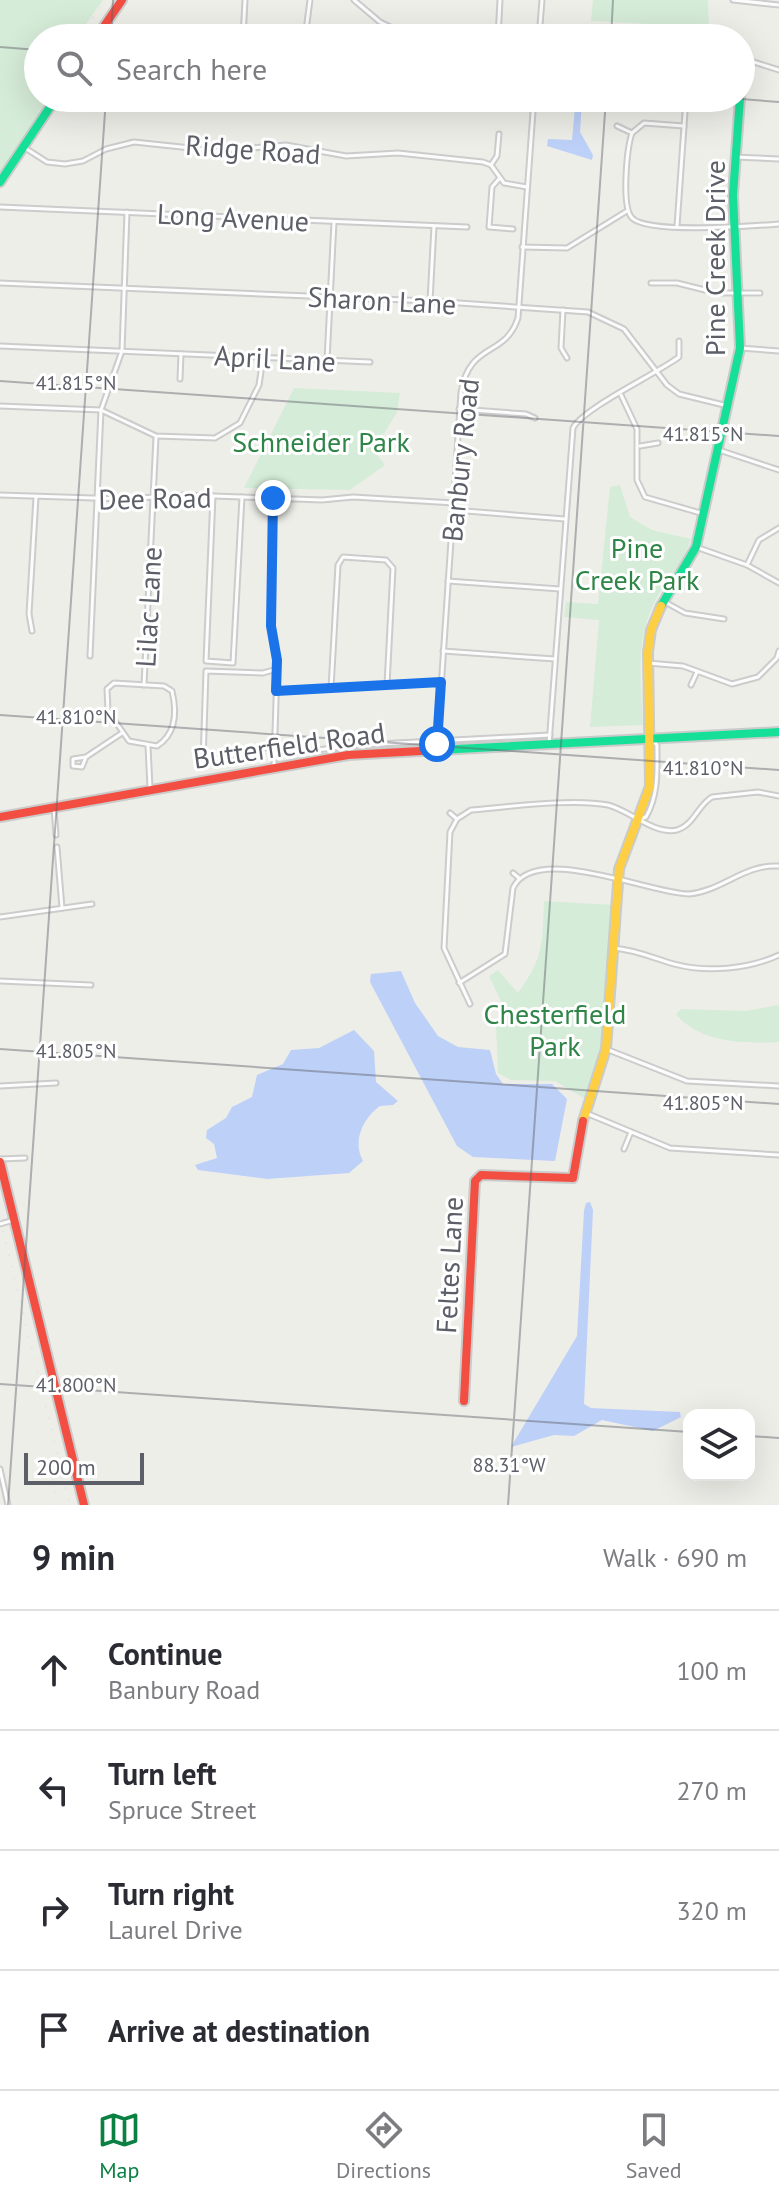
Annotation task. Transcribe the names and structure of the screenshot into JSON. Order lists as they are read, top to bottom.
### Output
{
  "streets": {
    "street": [
      "Ridge Road",
      "Long Avenue",
      "Pine Creek Drive",
      "Sharon Lane",
      "April Lane",
      "Banbury Road",
      "Dee Road",
      "Lilac Lane",
      "Butterfield Road",
      "Feltes Lane"
    ]
  },
  "crossings": [
    ["Pine Creek Drive", "Sharon Lane"],
    ["Pine Creek Drive", "Butterfield Road"],
    ["Pine Creek Drive", "Feltes Lane"],
    ["Sharon Lane", "Banbury Road"],
    ["Banbury Road", "Dee Road"],
    ["Banbury Road", "Butterfield Road"],
    ["Dee Road", "Lilac Lane"]
  ],
  "parks": ["Schneider Park", "Pine Creek Park", "Chesterfield Park"],
  "scale_bar": "200 m",
  "page": {
    "search": "Search here",
    "scale": "200 m",
    "heading": ["9 min", "Walk · 690 m"],
    "list": [
      ["Continue", "Banbury Road", "100 m"],
      ["Turn left", "Spruce Street", "270 m"],
      ["Turn right", "Laurel Drive", "320 m"],
      "Arrive at destination"
    ],
    "nav": ["Map", "Directions", "Saved"]
  },
  "coordinates": [
    "41.815°N",
    "41.810°N",
    "41.805°N",
    "41.800°N",
    "88.31°W"
  ]
}
